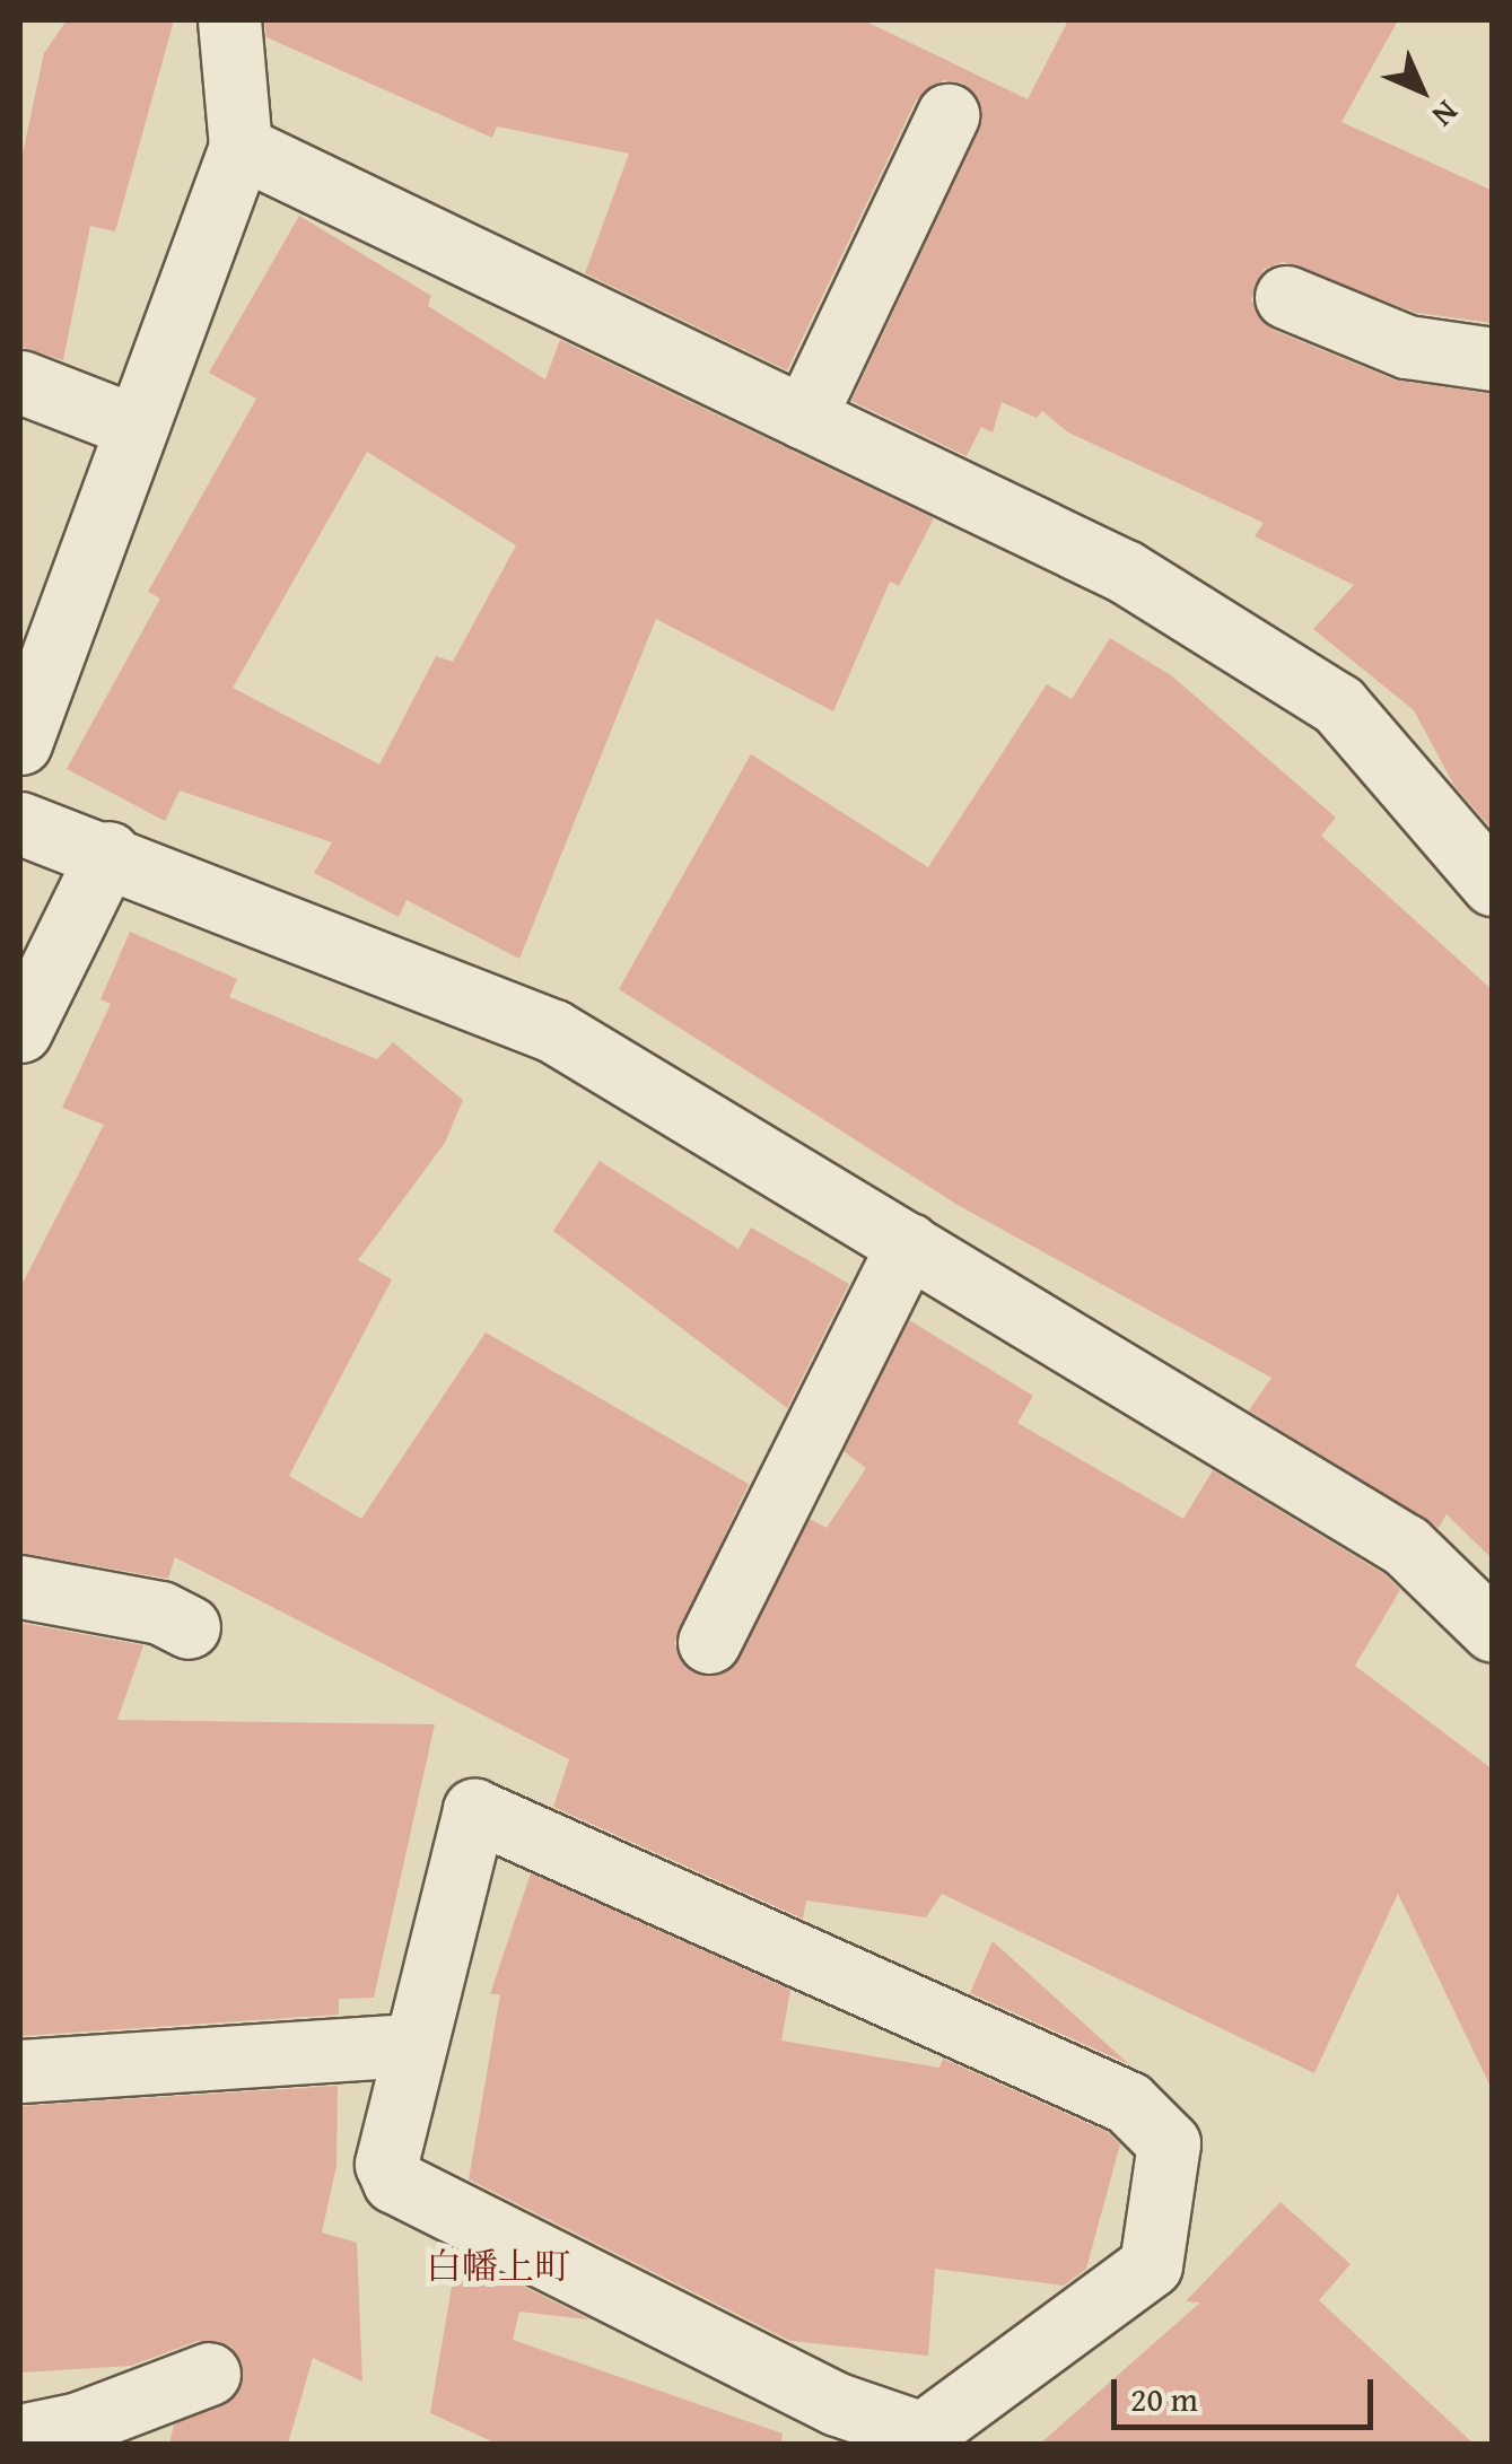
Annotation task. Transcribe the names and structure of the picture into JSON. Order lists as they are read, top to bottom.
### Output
{
  "districts": ["白幡上町"],
  "scale_bar": "20 m",
  "north": "bottom right"
}
